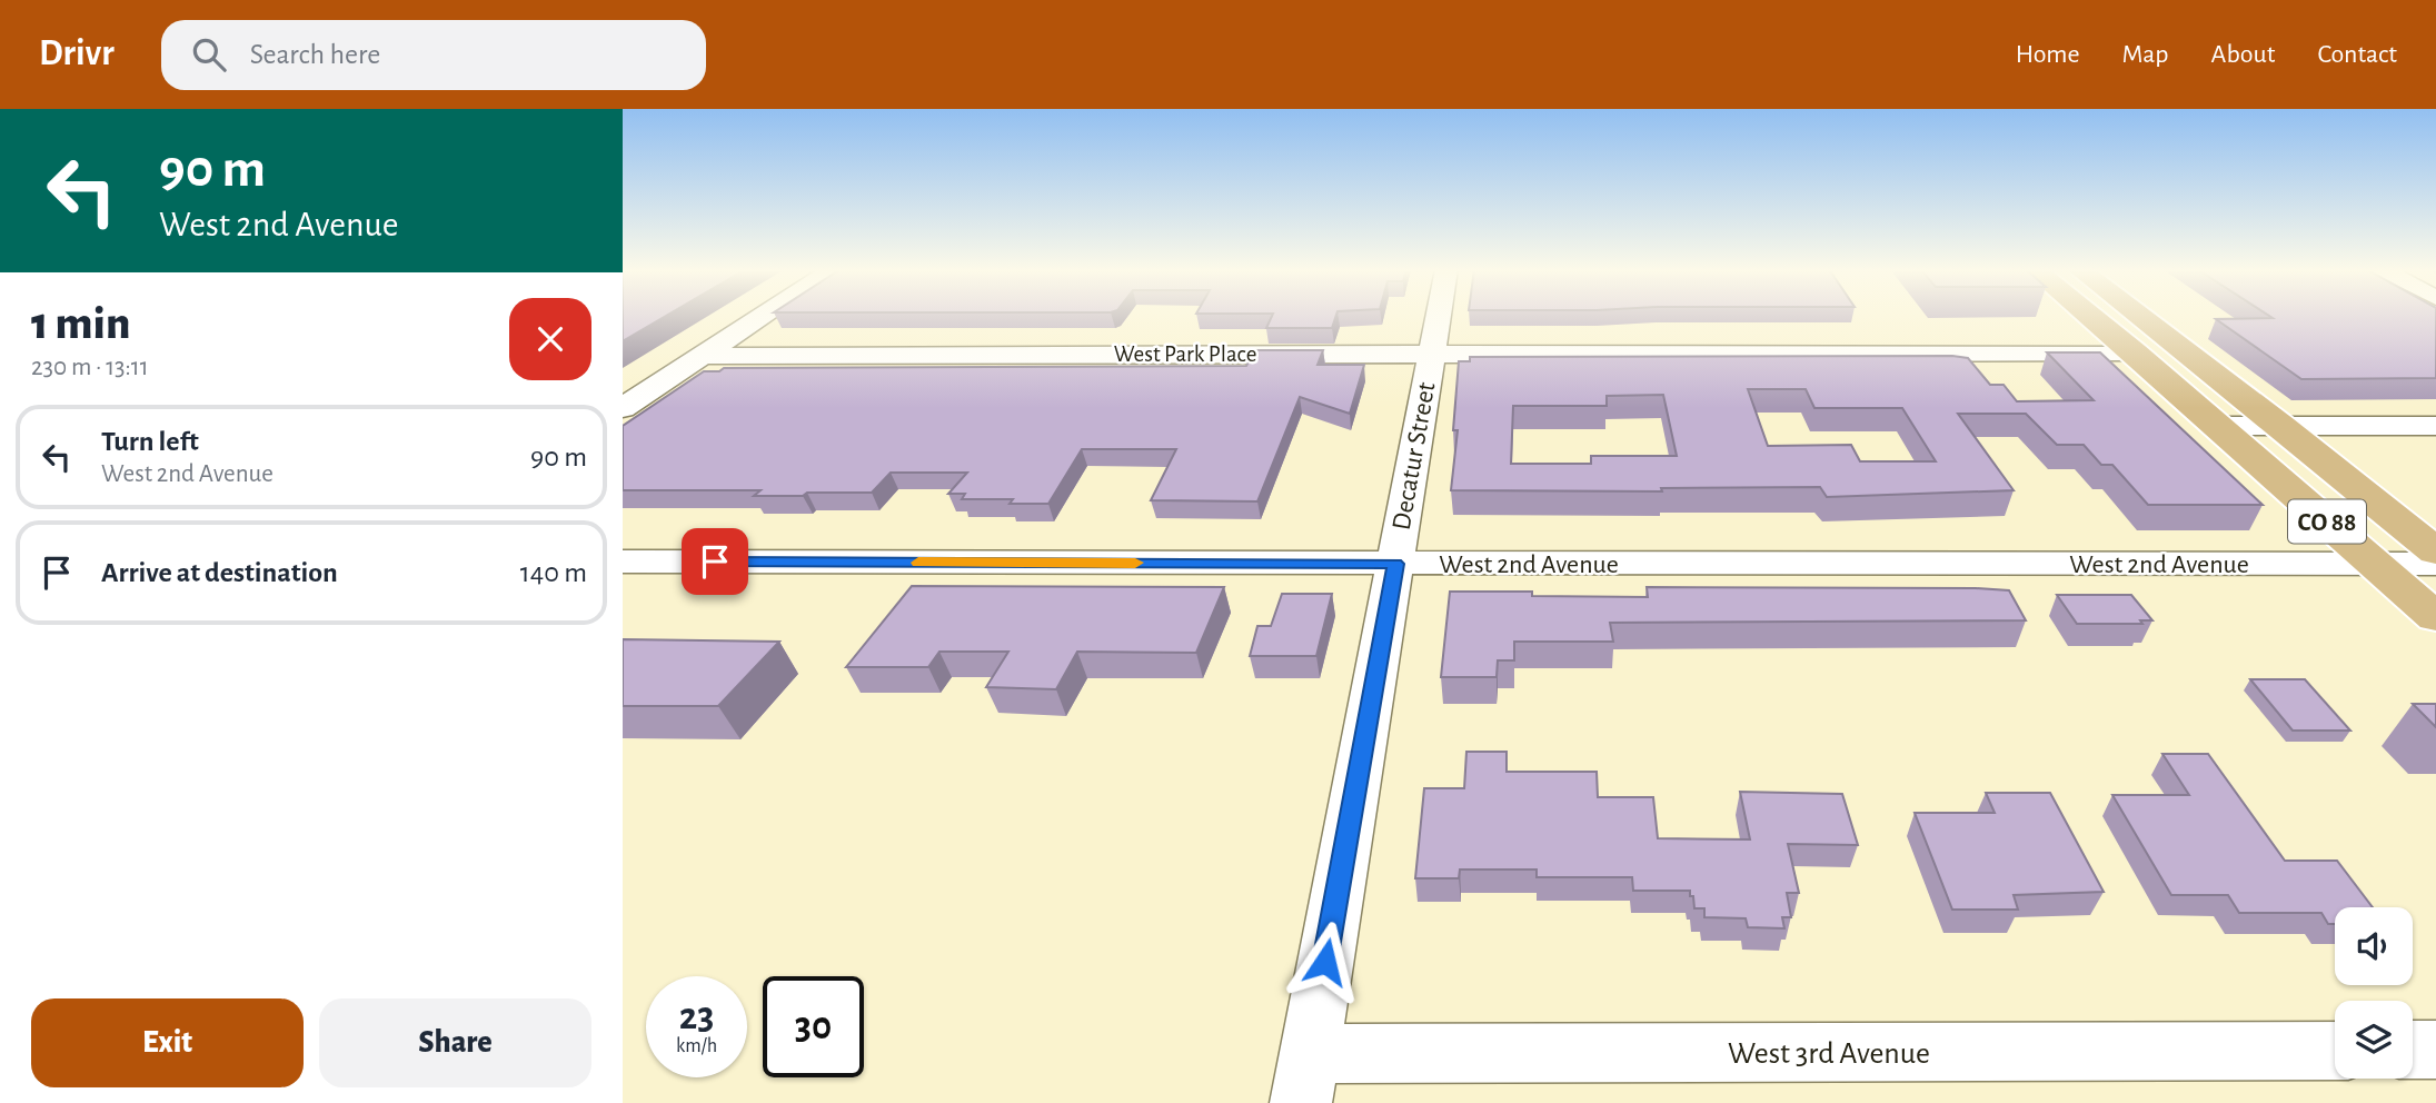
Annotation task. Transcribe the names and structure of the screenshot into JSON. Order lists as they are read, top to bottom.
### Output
{
  "streets": {
    "main road": ["CO 88"],
    "street": [
      "West Park Place",
      "Decatur Street",
      "West 2nd Avenue",
      "West 3rd Avenue"
    ]
  },
  "crossings": [
    ["West Park Place", "Decatur Street"],
    ["West Park Place", "CO 88"],
    ["Decatur Street", "West 2nd Avenue"],
    ["Decatur Street", "West 3rd Avenue"],
    ["CO 88", "West 2nd Avenue"]
  ],
  "page": {
    "header": "Drivr",
    "search": "Search here",
    "nav": [
      "Home",
      "Map",
      "About",
      "Contact"
    ],
    "turn": ["90 m", "West 2nd Avenue"],
    "heading": ["1 min", "230 m · 13:11"],
    "list": [
      {
        "name": "Turn left",
        "note": "West 2nd Avenue",
        "value": "90 m"
      },
      {
        "name": "Arrive at destination",
        "value": "140 m"
      }
    ],
    "speed": "23 km/h",
    "limit": "30",
    "buttons": ["Exit", "Share"]
  }
}
